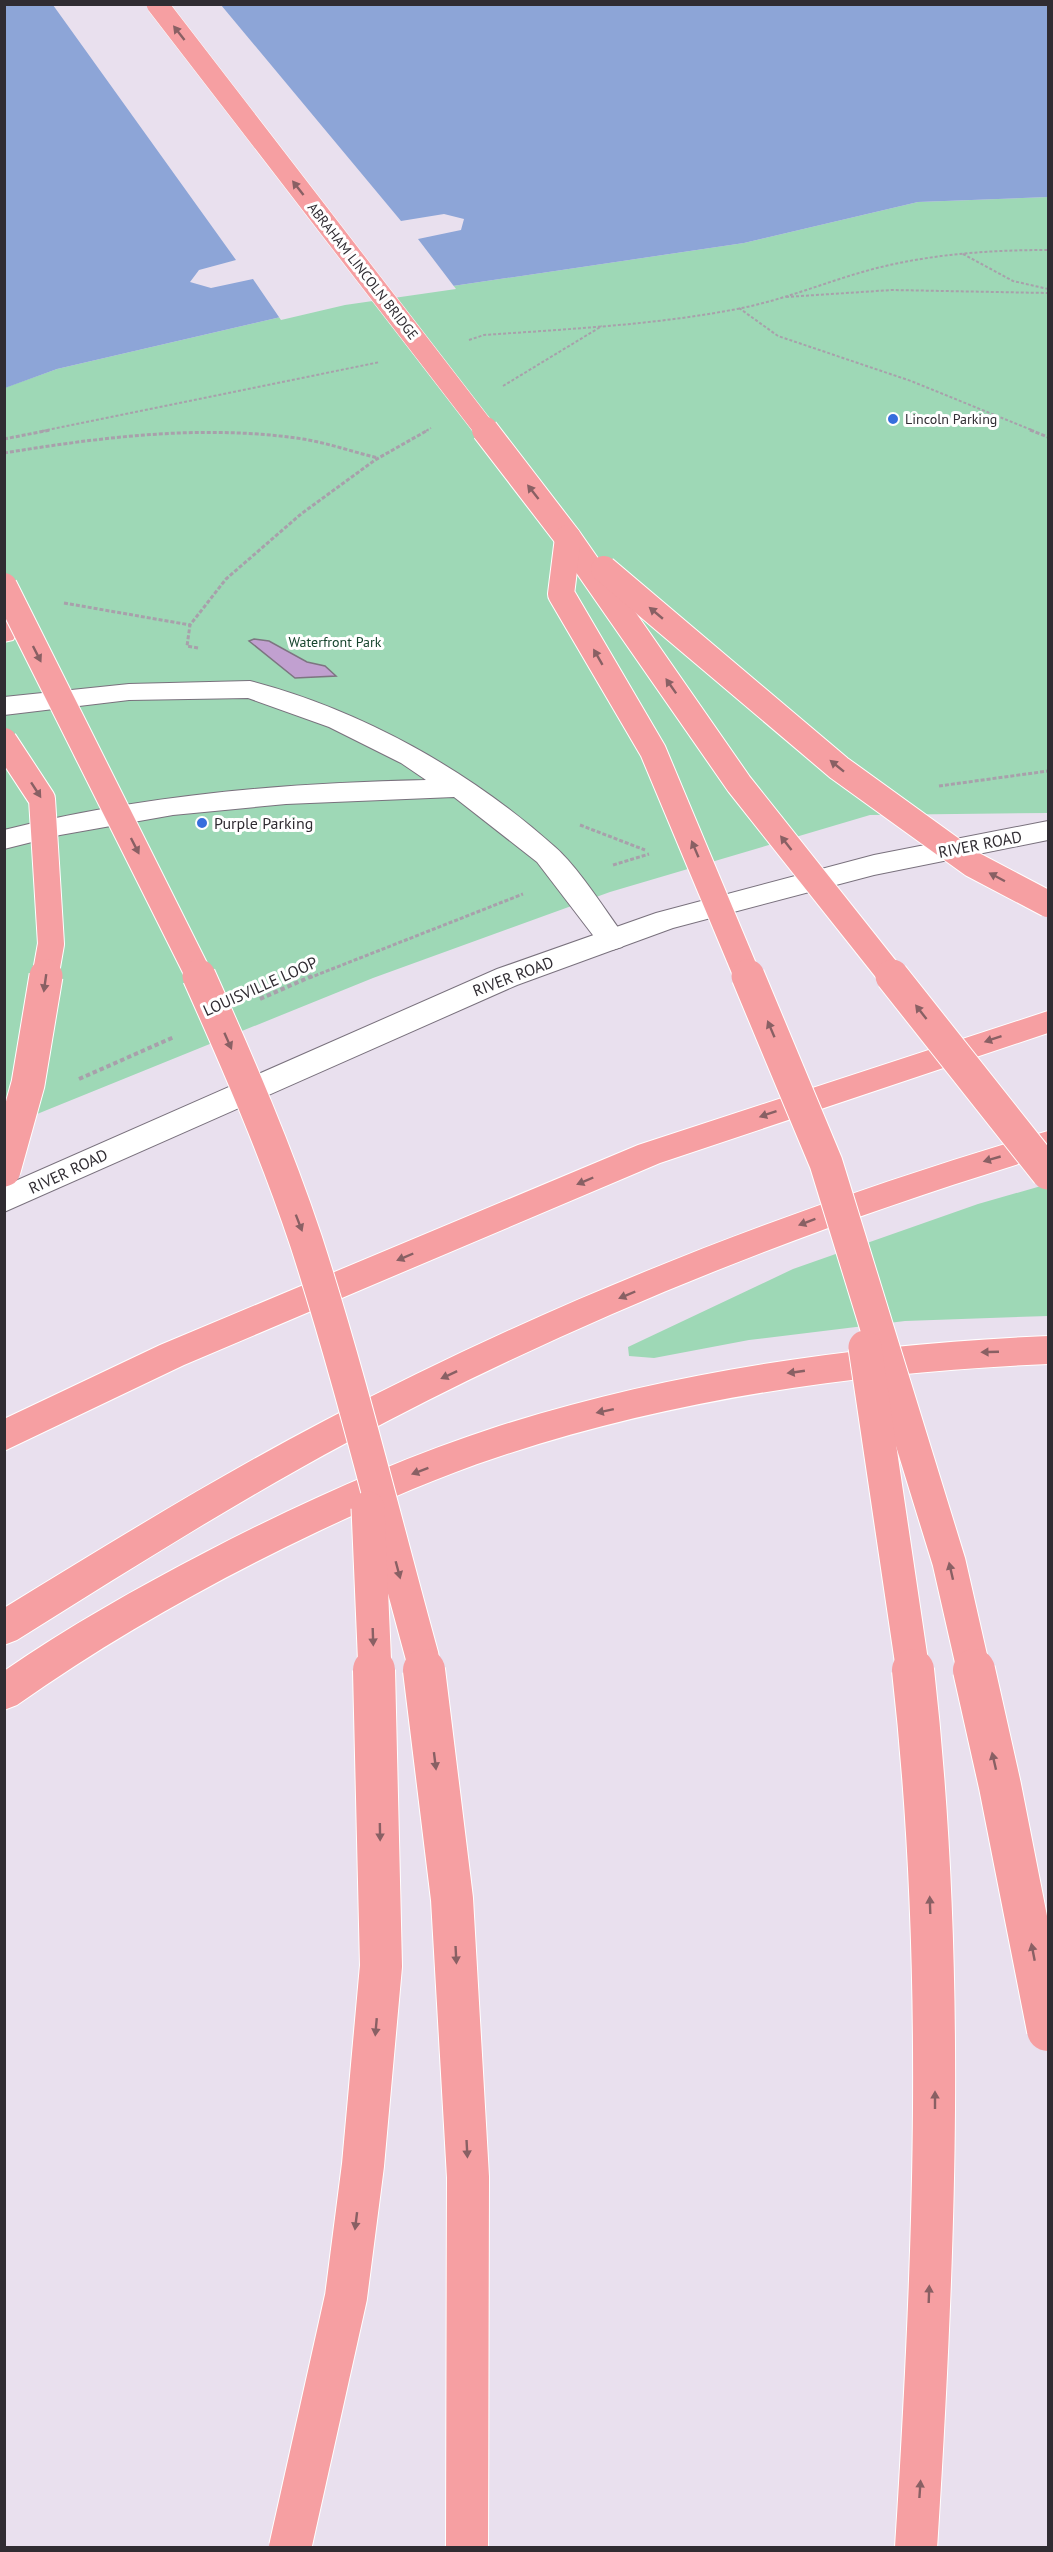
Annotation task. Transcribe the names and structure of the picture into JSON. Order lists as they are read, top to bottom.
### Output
{
  "streets": {
    "highway": ["ABRAHAM LINCOLN BRIDGE"],
    "street": ["RIVER ROAD"],
    "path": ["LOUISVILLE LOOP"]
  },
  "one_way": ["ABRAHAM LINCOLN BRIDGE"],
  "parks": ["Waterfront Park"],
  "places": ["Lincoln Parking", "Purple Parking"]
}
